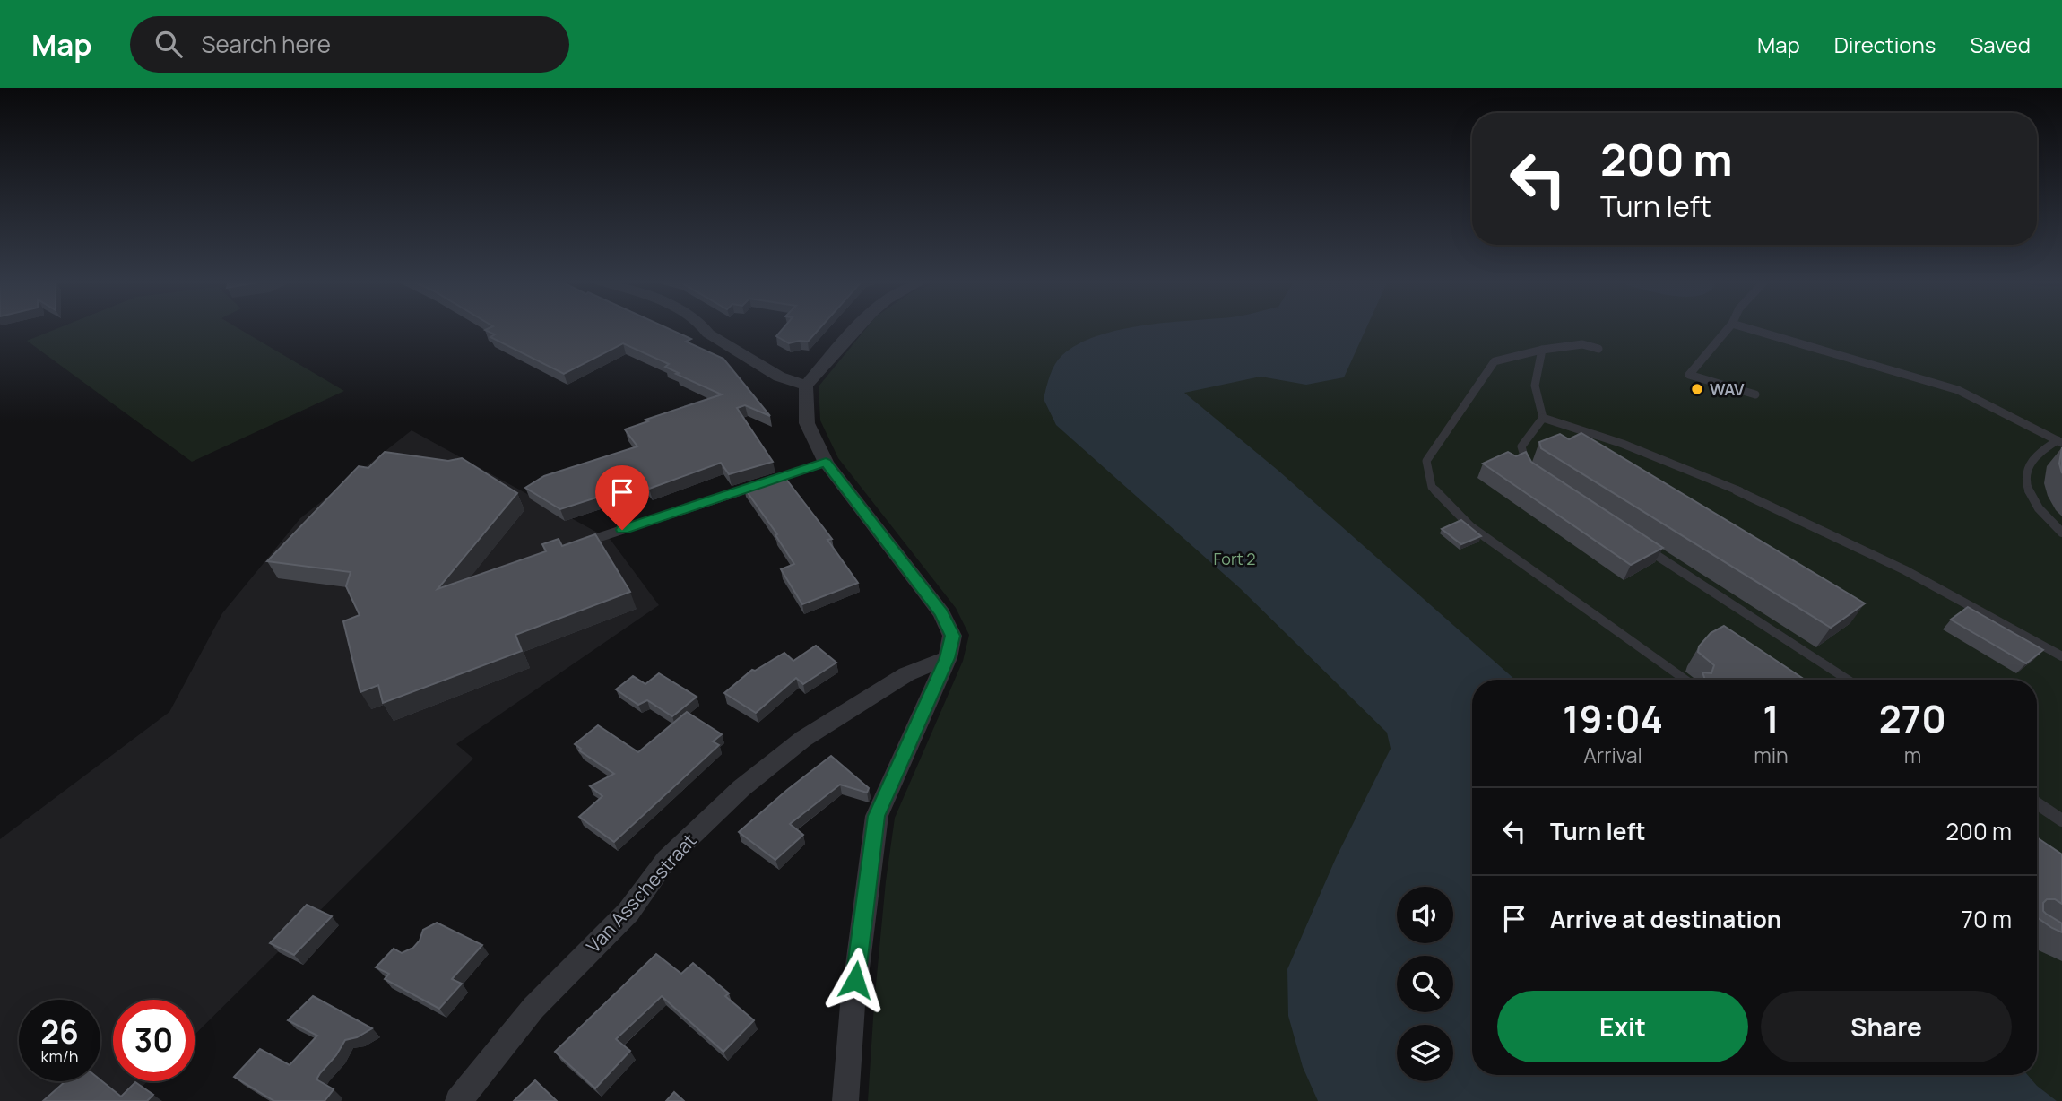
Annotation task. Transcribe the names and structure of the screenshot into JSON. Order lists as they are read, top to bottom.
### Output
{
  "streets": {
    "street": ["Van Asschestraat"]
  },
  "parks": ["Fort 2"],
  "places": ["WAV"],
  "page": {
    "header": "Map",
    "search": "Search here",
    "nav": ["Map", "Directions", "Saved"],
    "turn": ["200 m", "Turn left"],
    "eta": [
      "19:04",
      "Arrival",
      "1",
      "min",
      "270",
      "m"
    ],
    "list": [
      {
        "name": "Turn left",
        "value": "200 m"
      },
      {
        "name": "Arrive at destination",
        "value": "70 m"
      }
    ],
    "buttons": ["Exit", "Share"],
    "speed": "26 km/h",
    "limit": "30"
  }
}
